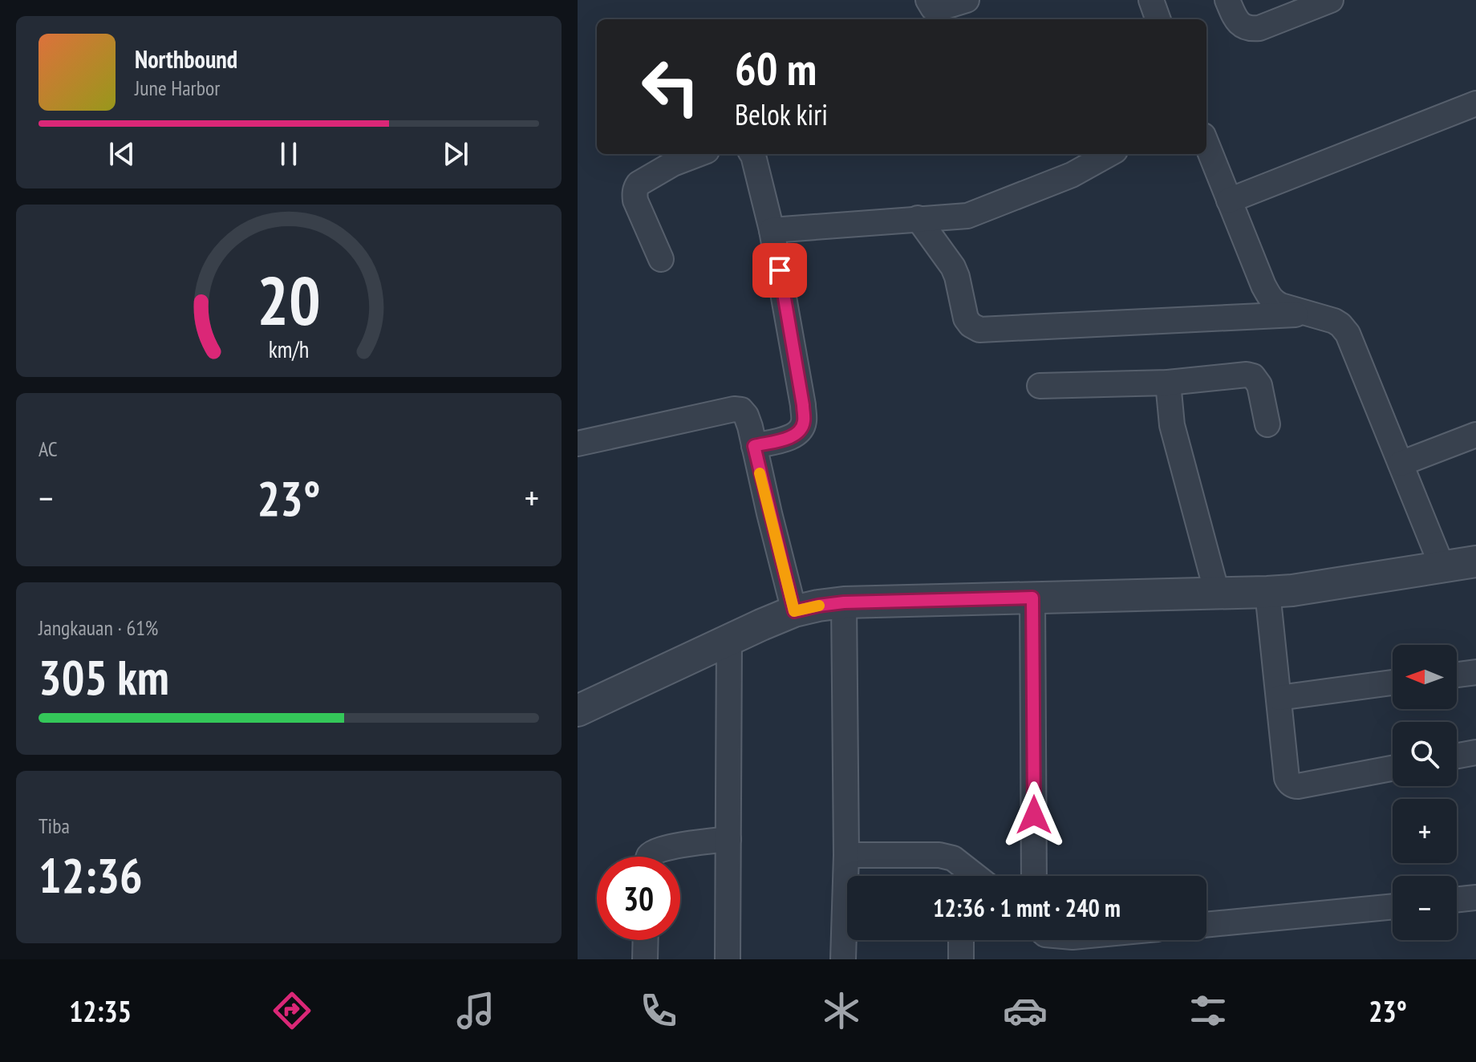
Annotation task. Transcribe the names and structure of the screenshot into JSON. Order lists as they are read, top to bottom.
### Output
{
  "north": "left",
  "page": {
    "turn": ["60 m", "Belok kiri"],
    "song": ["Northbound", "June Harbor"],
    "tile": [
      "AC",
      ["Jangkauan · 61%", "305 km"],
      ["Tiba", "12:36"]
    ],
    "heat": ["−", "23°", "+"],
    "map_buttons": ["+", "−"],
    "limit": "30",
    "trip": "12:36 · 1 mnt · 240 m",
    "tabs": ["12:35", "23°"],
    "gauge": ["20", "km/h"]
  }
}
